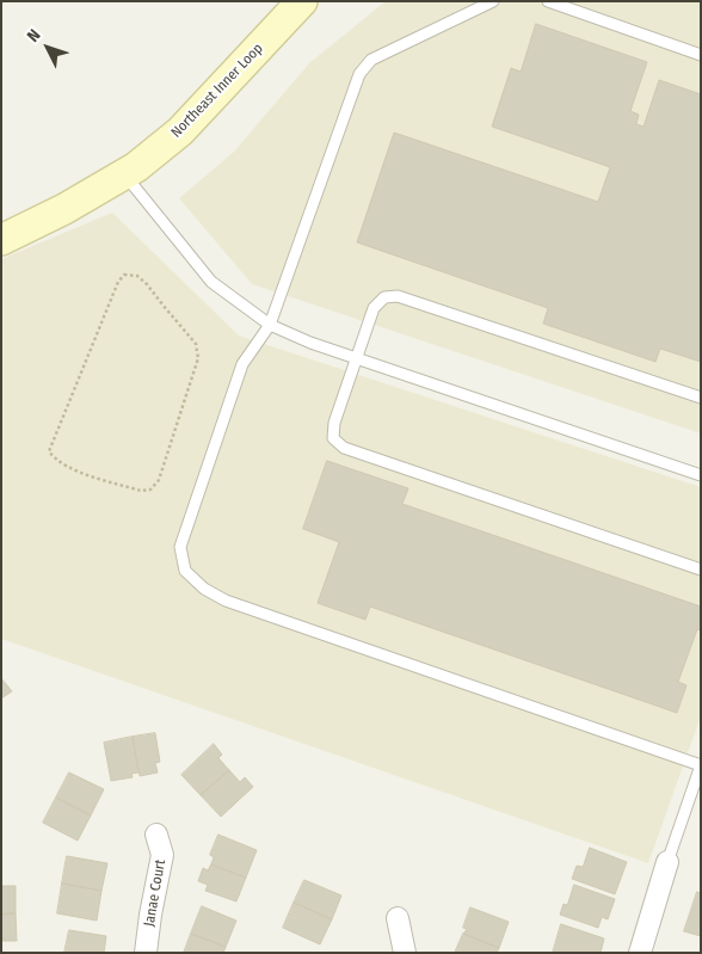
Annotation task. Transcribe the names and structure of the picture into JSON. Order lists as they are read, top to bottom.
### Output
{
  "streets": {
    "main road": ["Northeast Inner Loop"],
    "street": ["Janae Court"]
  },
  "north": "top left"
}
